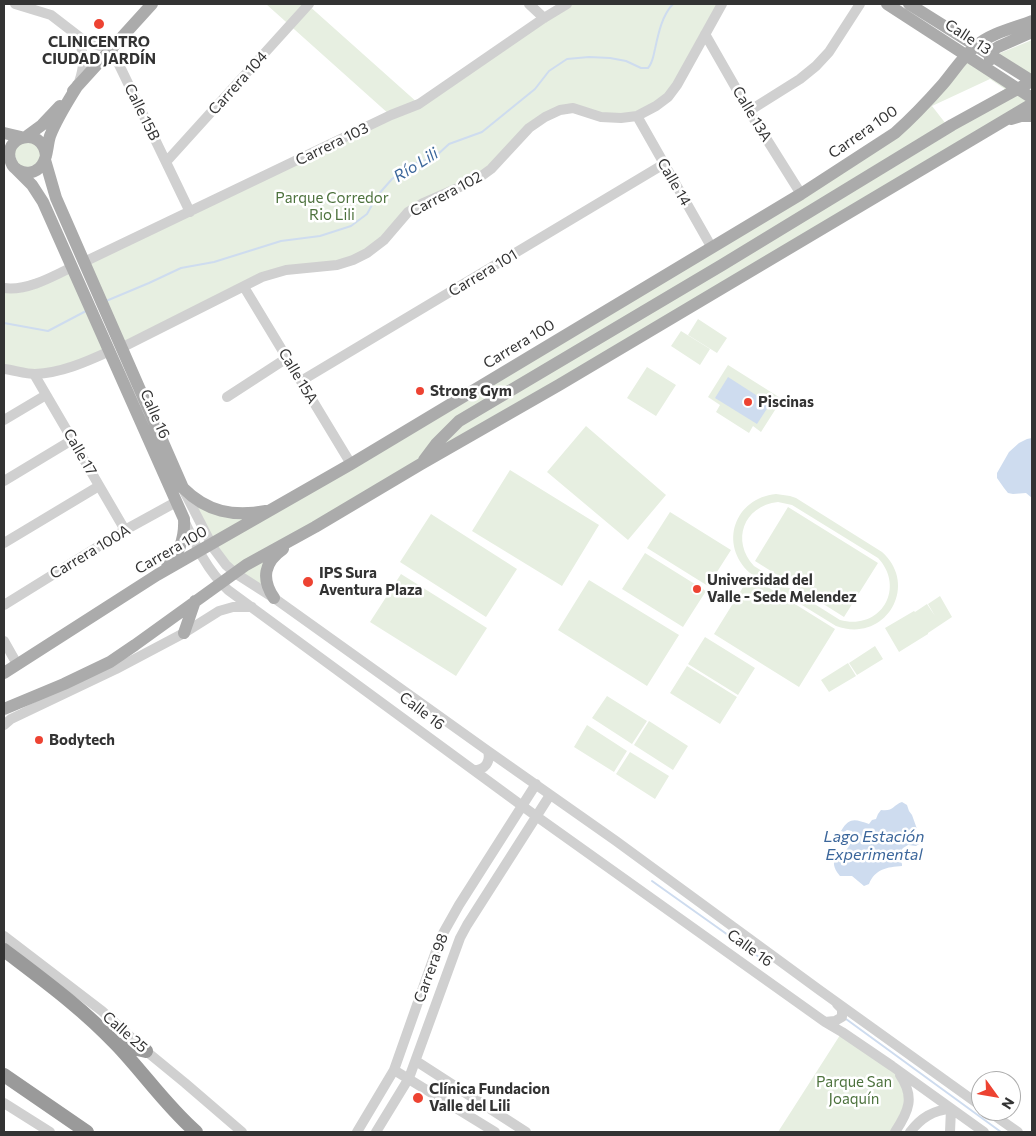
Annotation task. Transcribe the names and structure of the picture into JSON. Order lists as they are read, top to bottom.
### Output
{
  "streets": {
    "main road": ["Calle 13", "Carrera 100", "Calle 16"],
    "street": [
      "Carrera 104",
      "Calle 15B",
      "Calle 13A",
      "Carrera 103",
      "Calle 14",
      "Carrera 102",
      "Carrera 101",
      "Calle 15A",
      "Calle 17",
      "Carrera 100A",
      "Carrera 98",
      "Calle 25"
    ]
  },
  "crossings": [
    ["Calle 13", "Carrera 100"],
    ["Carrera 104", "Calle 15B"],
    ["Calle 15B", "Carrera 103"],
    ["Calle 13A", "Carrera 100"],
    ["Calle 13A", "Carrera 102"],
    ["Carrera 100", "Calle 14"],
    ["Carrera 100", "Calle 15A"],
    ["Carrera 100", "Calle 16"],
    ["Carrera 103", "Calle 16"],
    ["Calle 14", "Carrera 102"],
    ["Calle 14", "Carrera 101"],
    ["Carrera 102", "Calle 15A"],
    ["Carrera 102", "Calle 16"],
    ["Carrera 102", "Calle 17"],
    ["Carrera 101", "Calle 15A"],
    ["Calle 16", "Carrera 100A"],
    ["Calle 16", "Carrera 98"],
    ["Calle 17", "Carrera 100A"]
  ],
  "water": ["Río Lili", "Lago Estación Experimental"],
  "parks": ["Parque Corredor Rio Lili", "Parque San Joaquín"],
  "places": [
    "CLINICENTRO CIUDAD JARDÍN",
    "Strong Gym",
    "Piscinas",
    "IPS Sura Aventura Plaza",
    "Universidad del Valle - Sede Melendez",
    "Bodytech",
    "Clínica Fundacion Valle del Lili"
  ],
  "north": "bottom right"
}
